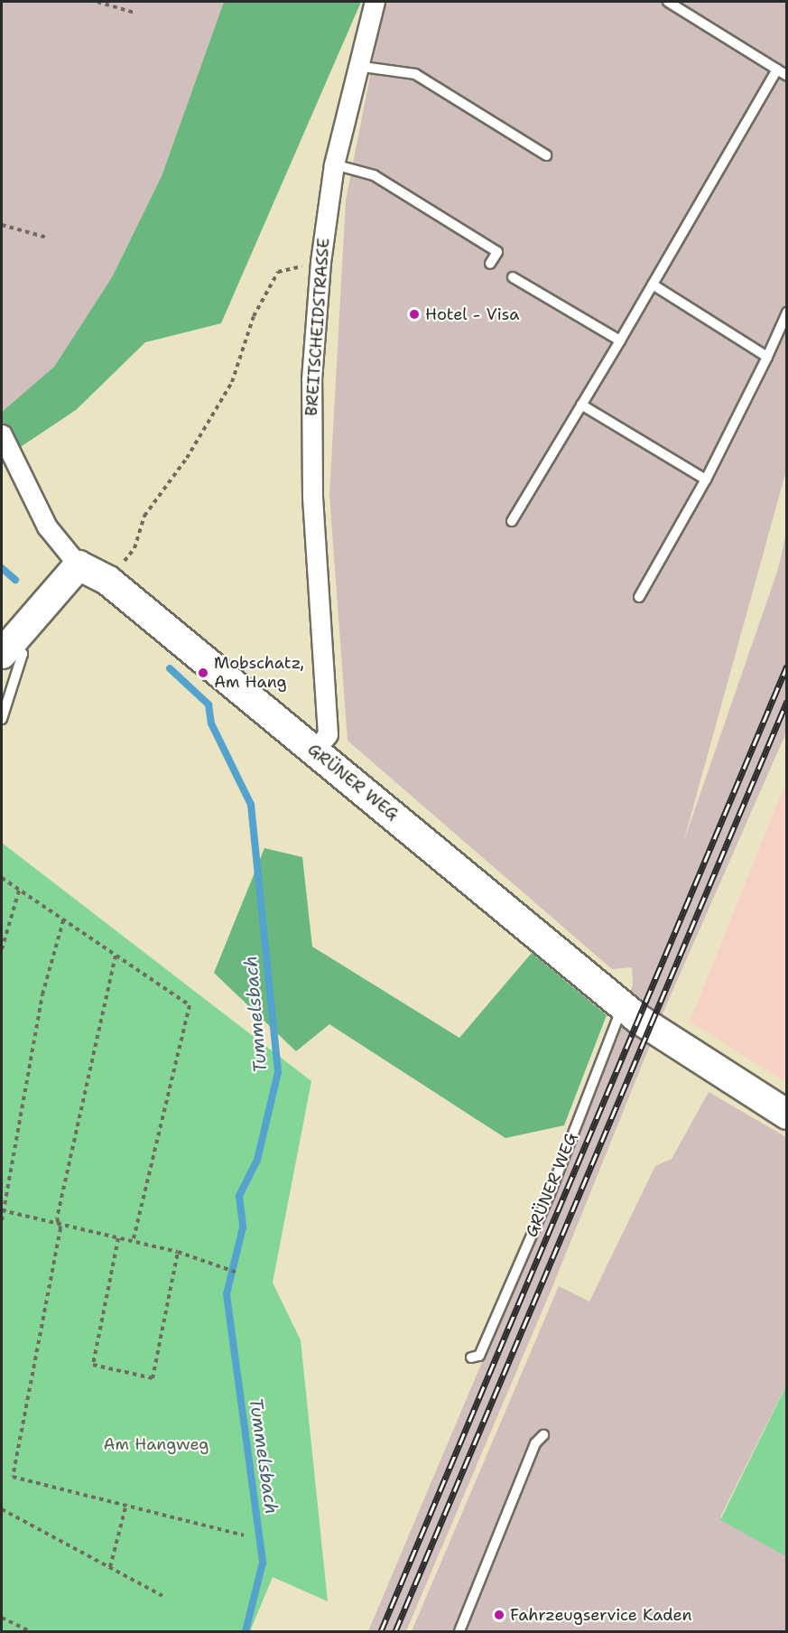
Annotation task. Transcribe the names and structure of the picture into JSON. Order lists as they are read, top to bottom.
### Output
{
  "streets": {
    "street": ["BREITSCHEIDSTRASSE", "GRÜNER WEG"]
  },
  "crossings": [
    ["BREITSCHEIDSTRASSE", "GRÜNER WEG"]
  ],
  "water": ["Tummelsbach"],
  "parks": ["Am Hangweg"],
  "places": ["Hotel - Visa", "Mobschatz, Am Hang", "Fahrzeugservice Kaden"]
}
